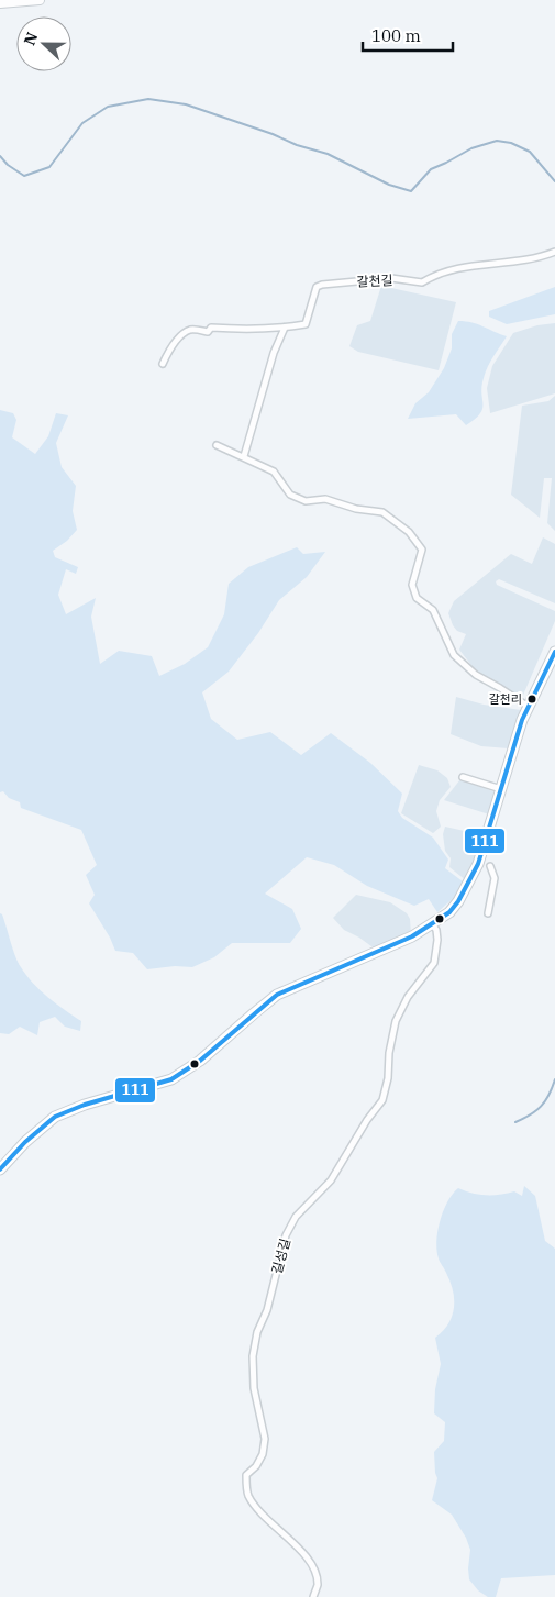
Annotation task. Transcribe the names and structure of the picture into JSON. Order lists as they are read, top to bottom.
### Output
{
  "streets": {
    "street": ["갈천길", "길성길"]
  },
  "places": ["갈천리"],
  "lines": ["transit line 111"],
  "scale_bar": "100 m",
  "north": "left"
}
